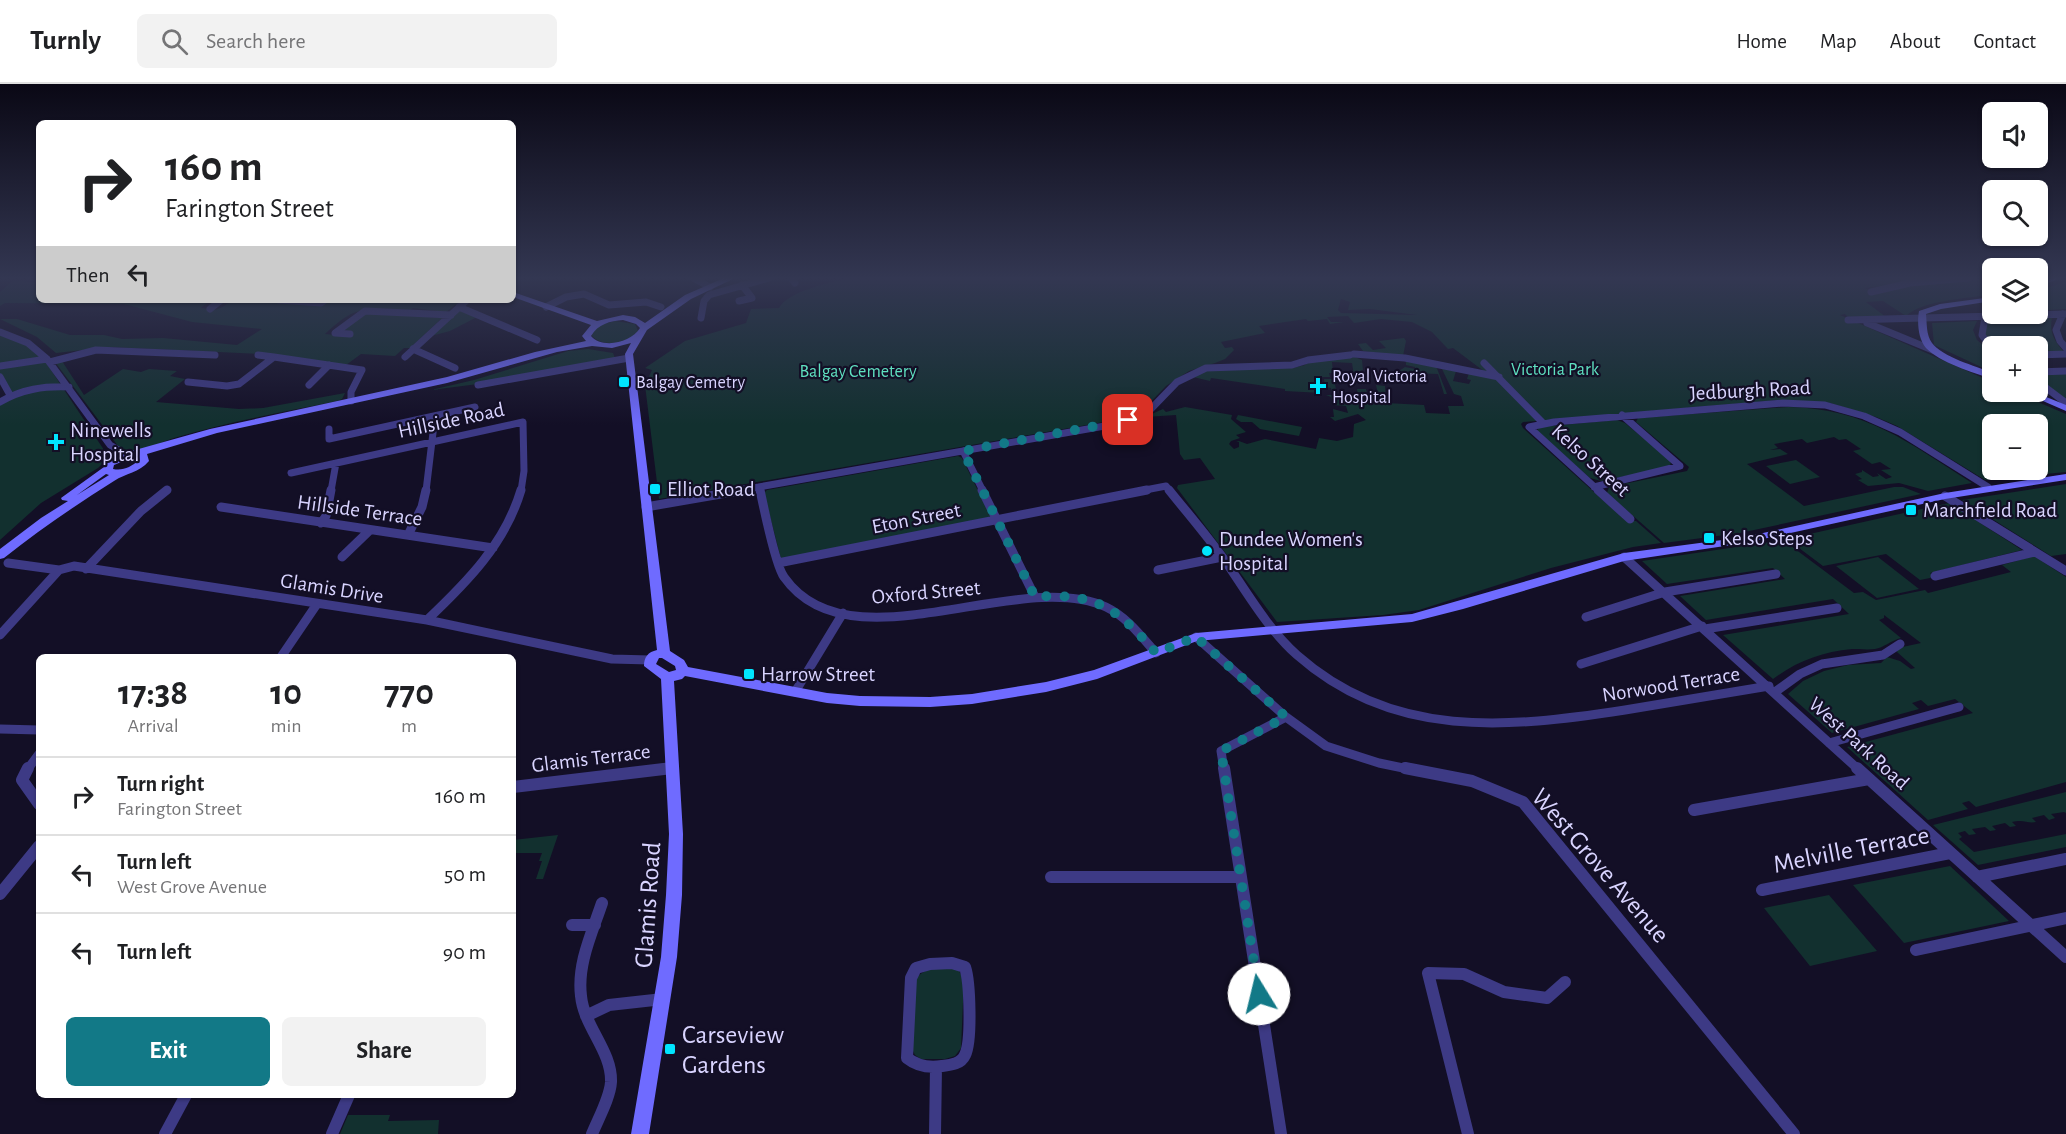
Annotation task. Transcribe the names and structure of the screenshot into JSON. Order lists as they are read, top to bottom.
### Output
{
  "streets": {
    "street": [
      "Jedburgh Road",
      "Hillside Road",
      "Kelso Street",
      "Hillside Terrace",
      "Eton Street",
      "Glamis Drive",
      "Oxford Street",
      "Norwood Terrace",
      "West Park Road",
      "Glamis Terrace",
      "Melville Terrace",
      "West Grove Avenue",
      "Glamis Road"
    ]
  },
  "crossings": [
    ["Jedburgh Road", "Kelso Street"],
    ["Hillside Road", "Hillside Terrace"],
    ["Hillside Road", "Glamis Drive"],
    ["Eton Street", "Oxford Street"],
    ["Norwood Terrace", "West Park Road"],
    ["West Park Road", "Melville Terrace"],
    ["Glamis Terrace", "Glamis Road"]
  ],
  "parks": ["Victoria Park", "Balgay Cemetery"],
  "places": {
    "transit": [
      "Balgay Cemetry",
      "Elliot Road",
      "Marchfield Road",
      "Kelso Steps",
      "Harrow Street",
      "Carseview Gardens"
    ],
    "health": ["Royal Victoria Hospital", "Ninewells Hospital"],
    "other": ["Dundee Women's Hospital"]
  },
  "page": {
    "header": "Turnly",
    "search": "Search here",
    "nav": [
      "Home",
      "Map",
      "About",
      "Contact"
    ],
    "map_buttons": ["+", "−"],
    "turn": ["160 m", "Farington Street"],
    "then": "Then",
    "eta": [
      "17:38",
      "Arrival",
      "10",
      "min",
      "770",
      "m"
    ],
    "list": [
      {
        "name": "Turn right",
        "note": "Farington Street",
        "value": "160 m"
      },
      {
        "name": "Turn left",
        "note": "West Grove Avenue",
        "value": "50 m"
      },
      {
        "name": "Turn left",
        "value": "90 m"
      }
    ],
    "buttons": ["Exit", "Share"]
  }
}
